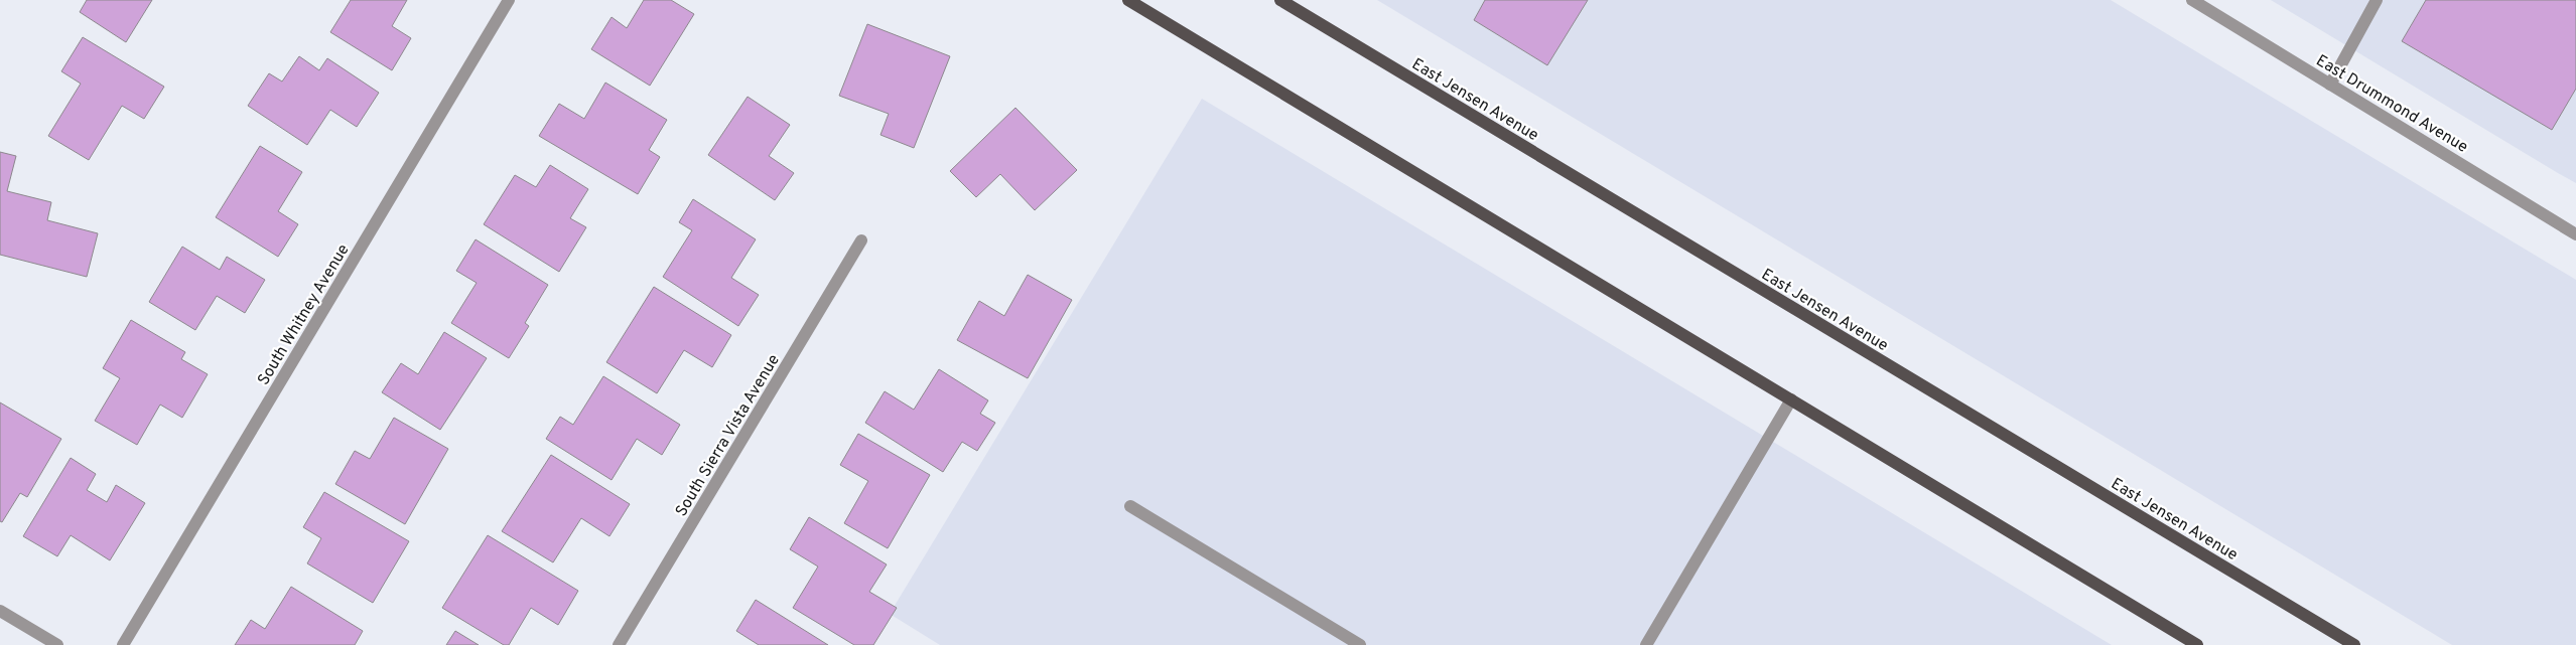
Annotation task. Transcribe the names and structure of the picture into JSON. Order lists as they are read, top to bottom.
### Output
{
  "streets": {
    "main road": ["East Jensen Avenue"],
    "street": ["East Drummond Avenue", "South Whitney Avenue", "South Sierra Vista Avenue"]
  }
}
